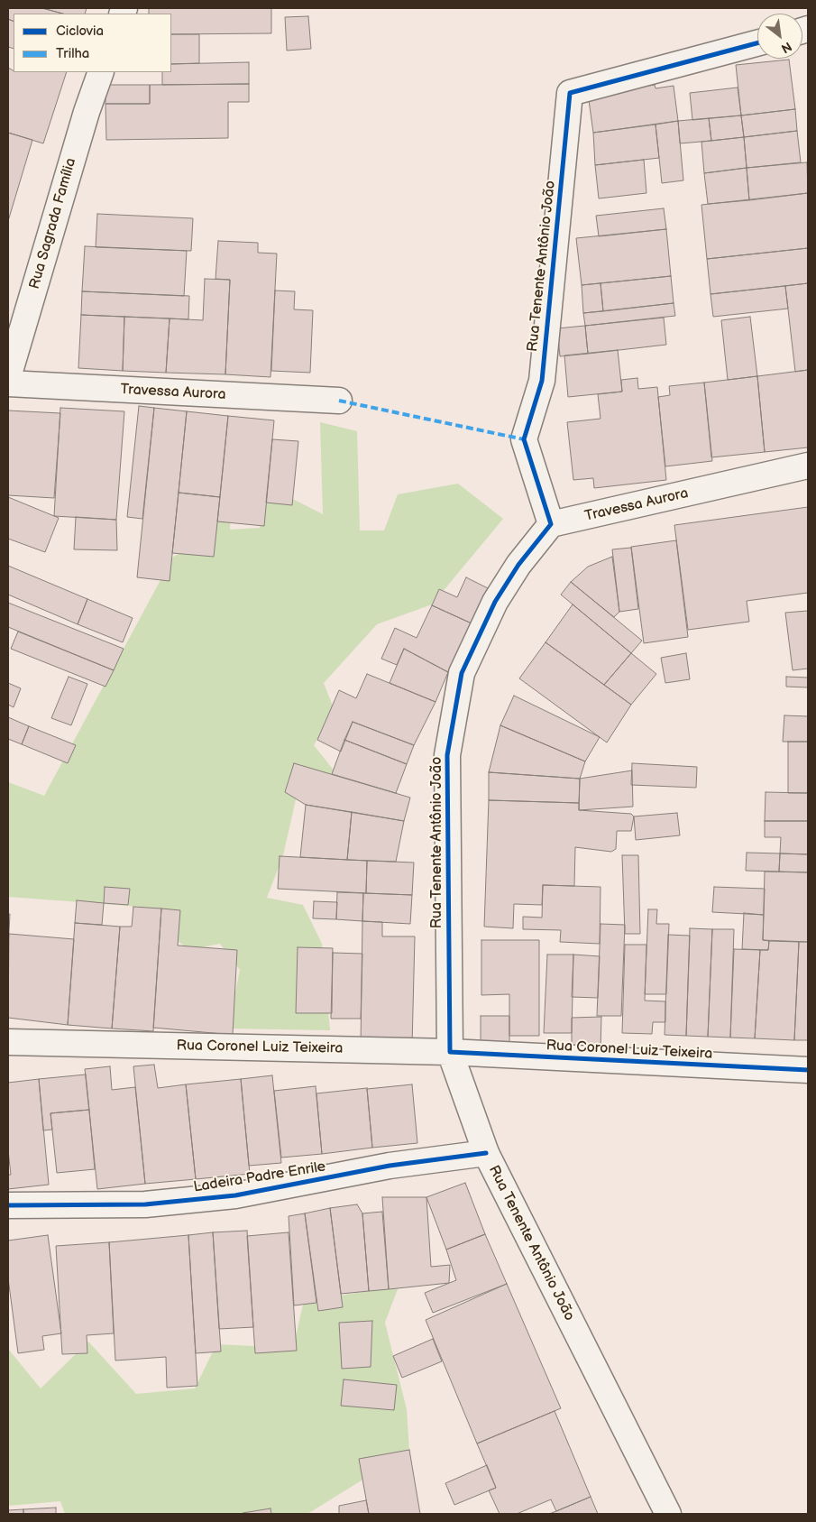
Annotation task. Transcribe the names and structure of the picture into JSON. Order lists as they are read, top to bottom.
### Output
{
  "streets": {
    "street": [
      "Rua Sagrada Família",
      "Rua Tenente Antônio João",
      "Travessa Aurora",
      "Rua Coronel Luiz Teixeira",
      "Ladeira Padre Enrile"
    ]
  },
  "crossings": [
    ["Rua Tenente Antônio João", "Travessa Aurora"],
    ["Rua Tenente Antônio João", "Rua Coronel Luiz Teixeira"],
    ["Rua Tenente Antônio João", "Ladeira Padre Enrile"]
  ],
  "legend": ["Ciclovia", "Trilha"],
  "north": "bottom right"
}
